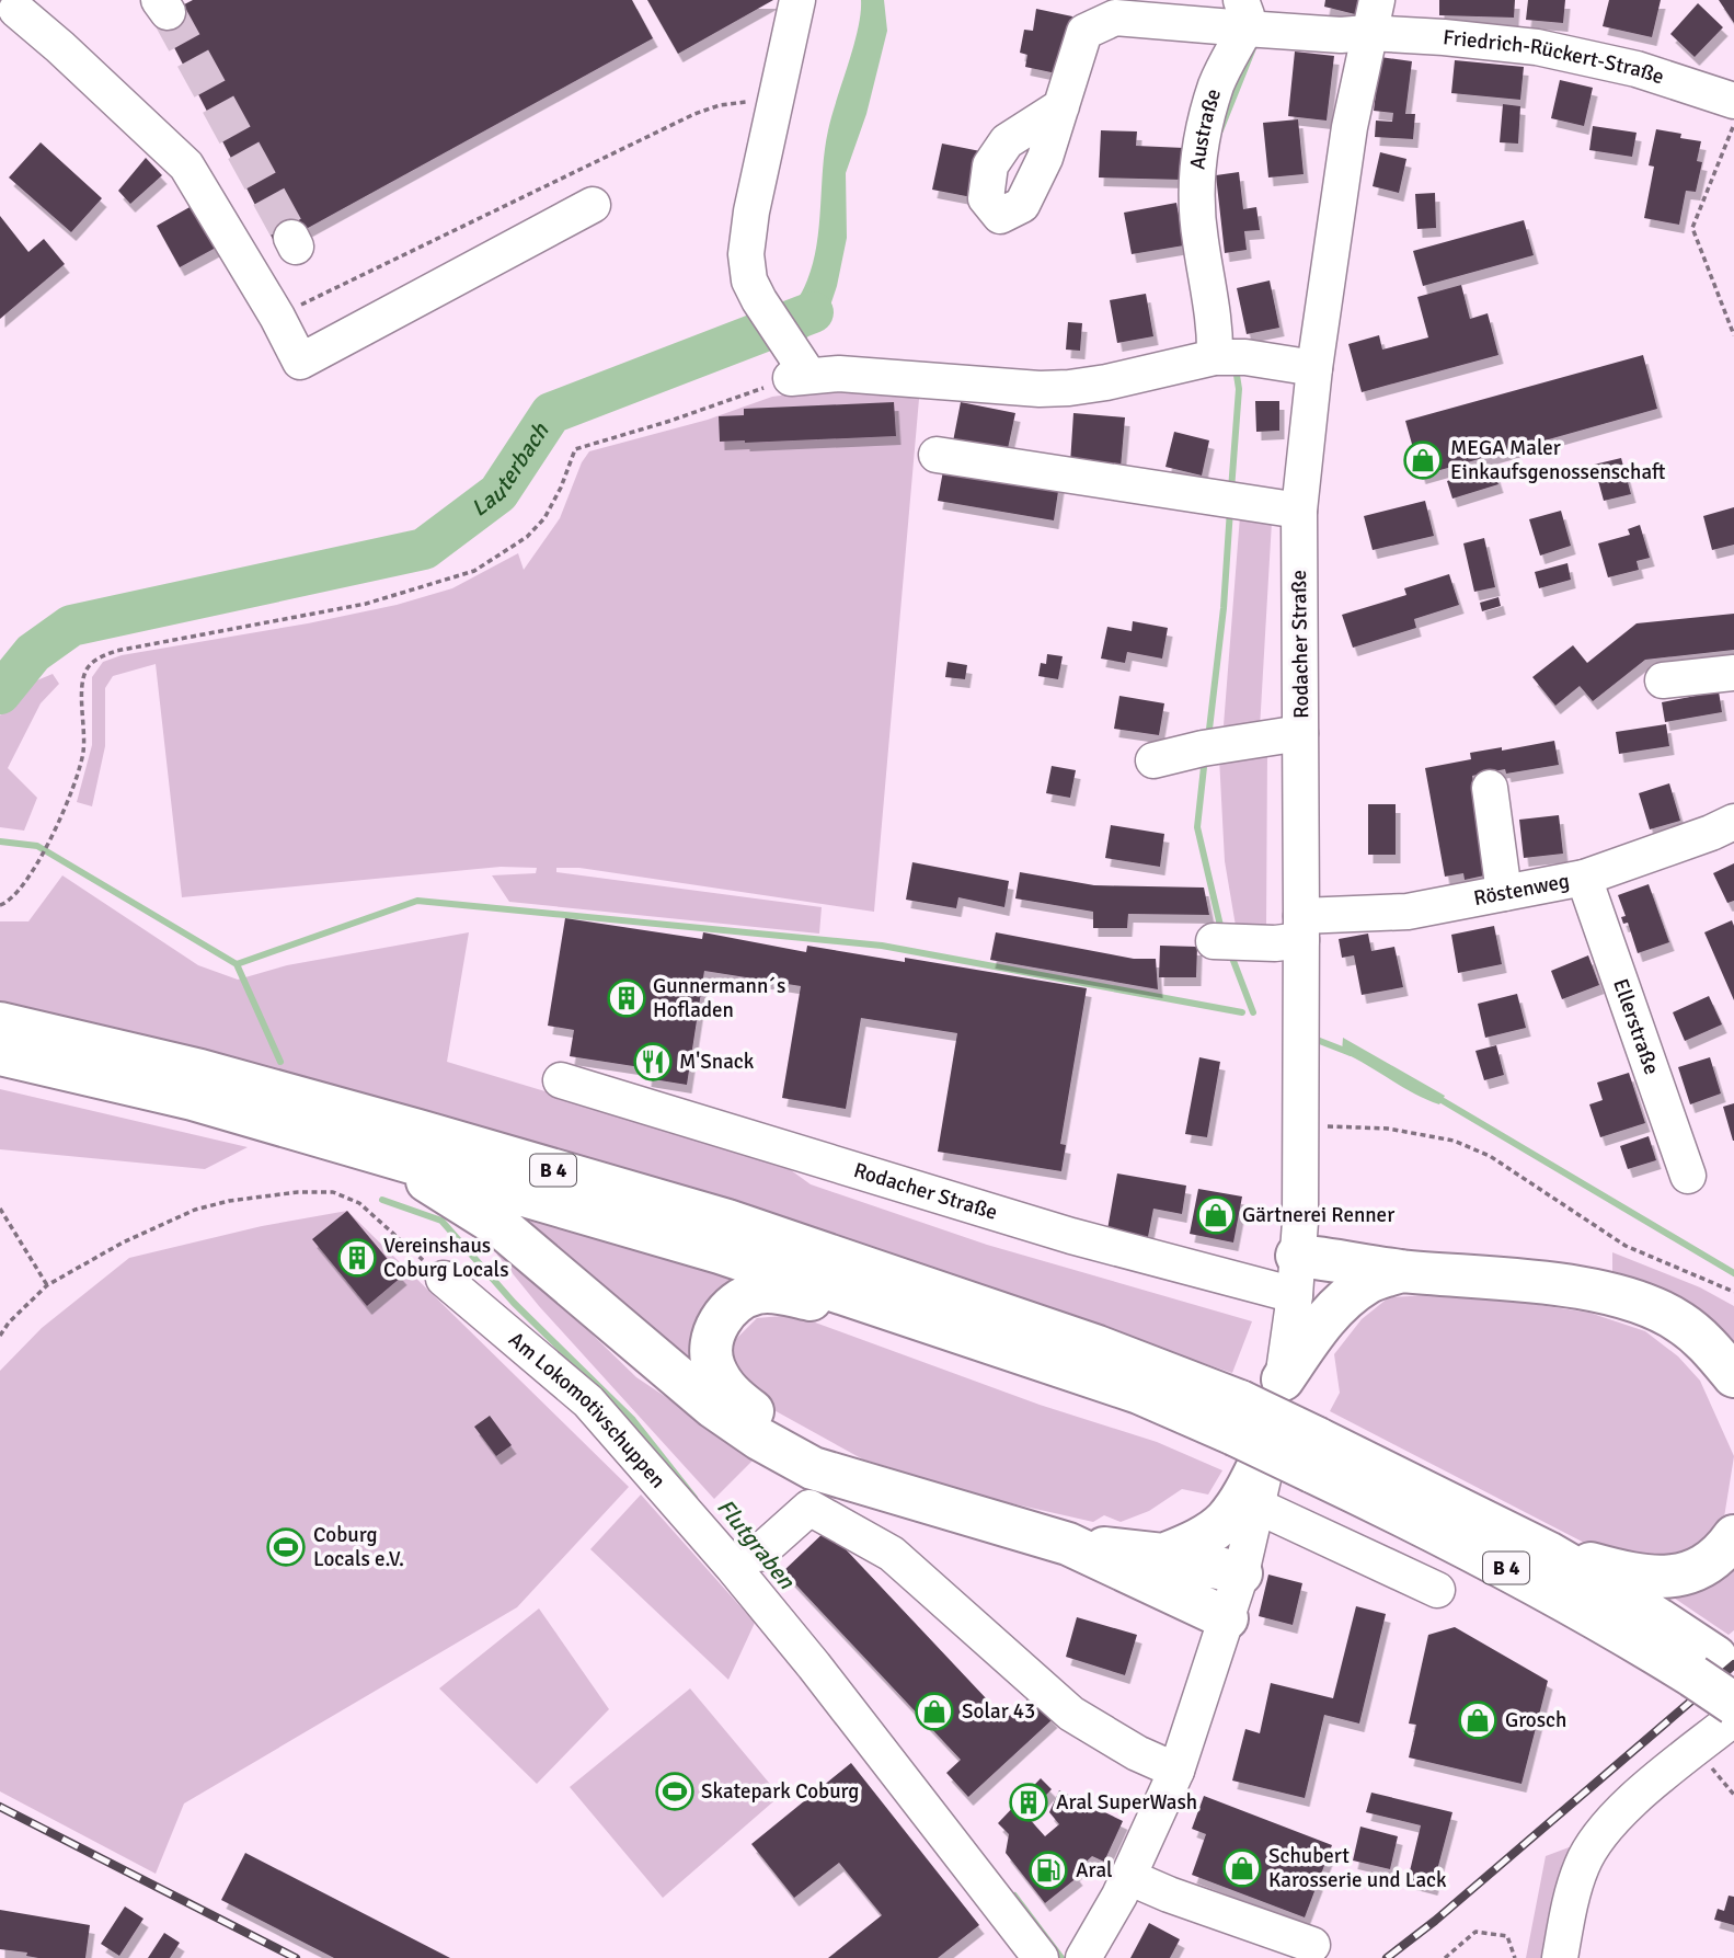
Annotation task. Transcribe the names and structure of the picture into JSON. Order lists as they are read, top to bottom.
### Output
{
  "streets": {
    "highway": ["B 4"],
    "street": [
      "Friedrich-Rückert-Straße",
      "Austraße",
      "Rodacher Straße",
      "Röstenweg",
      "Ellerstraße",
      "Am Lokomotivschuppen"
    ]
  },
  "crossings": [
    ["Friedrich-Rückert-Straße", "Rodacher Straße"],
    ["Rodacher Straße", "Röstenweg"],
    ["Rodacher Straße", "B 4"],
    ["Röstenweg", "Ellerstraße"]
  ],
  "water": ["Lauterbach", "Flutgraben"],
  "places": {
    "shop": [
      "MEGA Maler Einkaufsgenossenschaft",
      "Gärtnerei Renner",
      "Solar 43",
      "Grosch",
      "Schubert Karosserie und Lack"
    ],
    "building": ["Gunnermann´s Hofladen", "Vereinshaus Coburg Locals", "Aral SuperWash"],
    "restaurant": ["M'Snack"],
    "sports": ["Coburg Locals e.V.", "Skatepark Coburg"],
    "fuel station": ["Aral"]
  }
}
